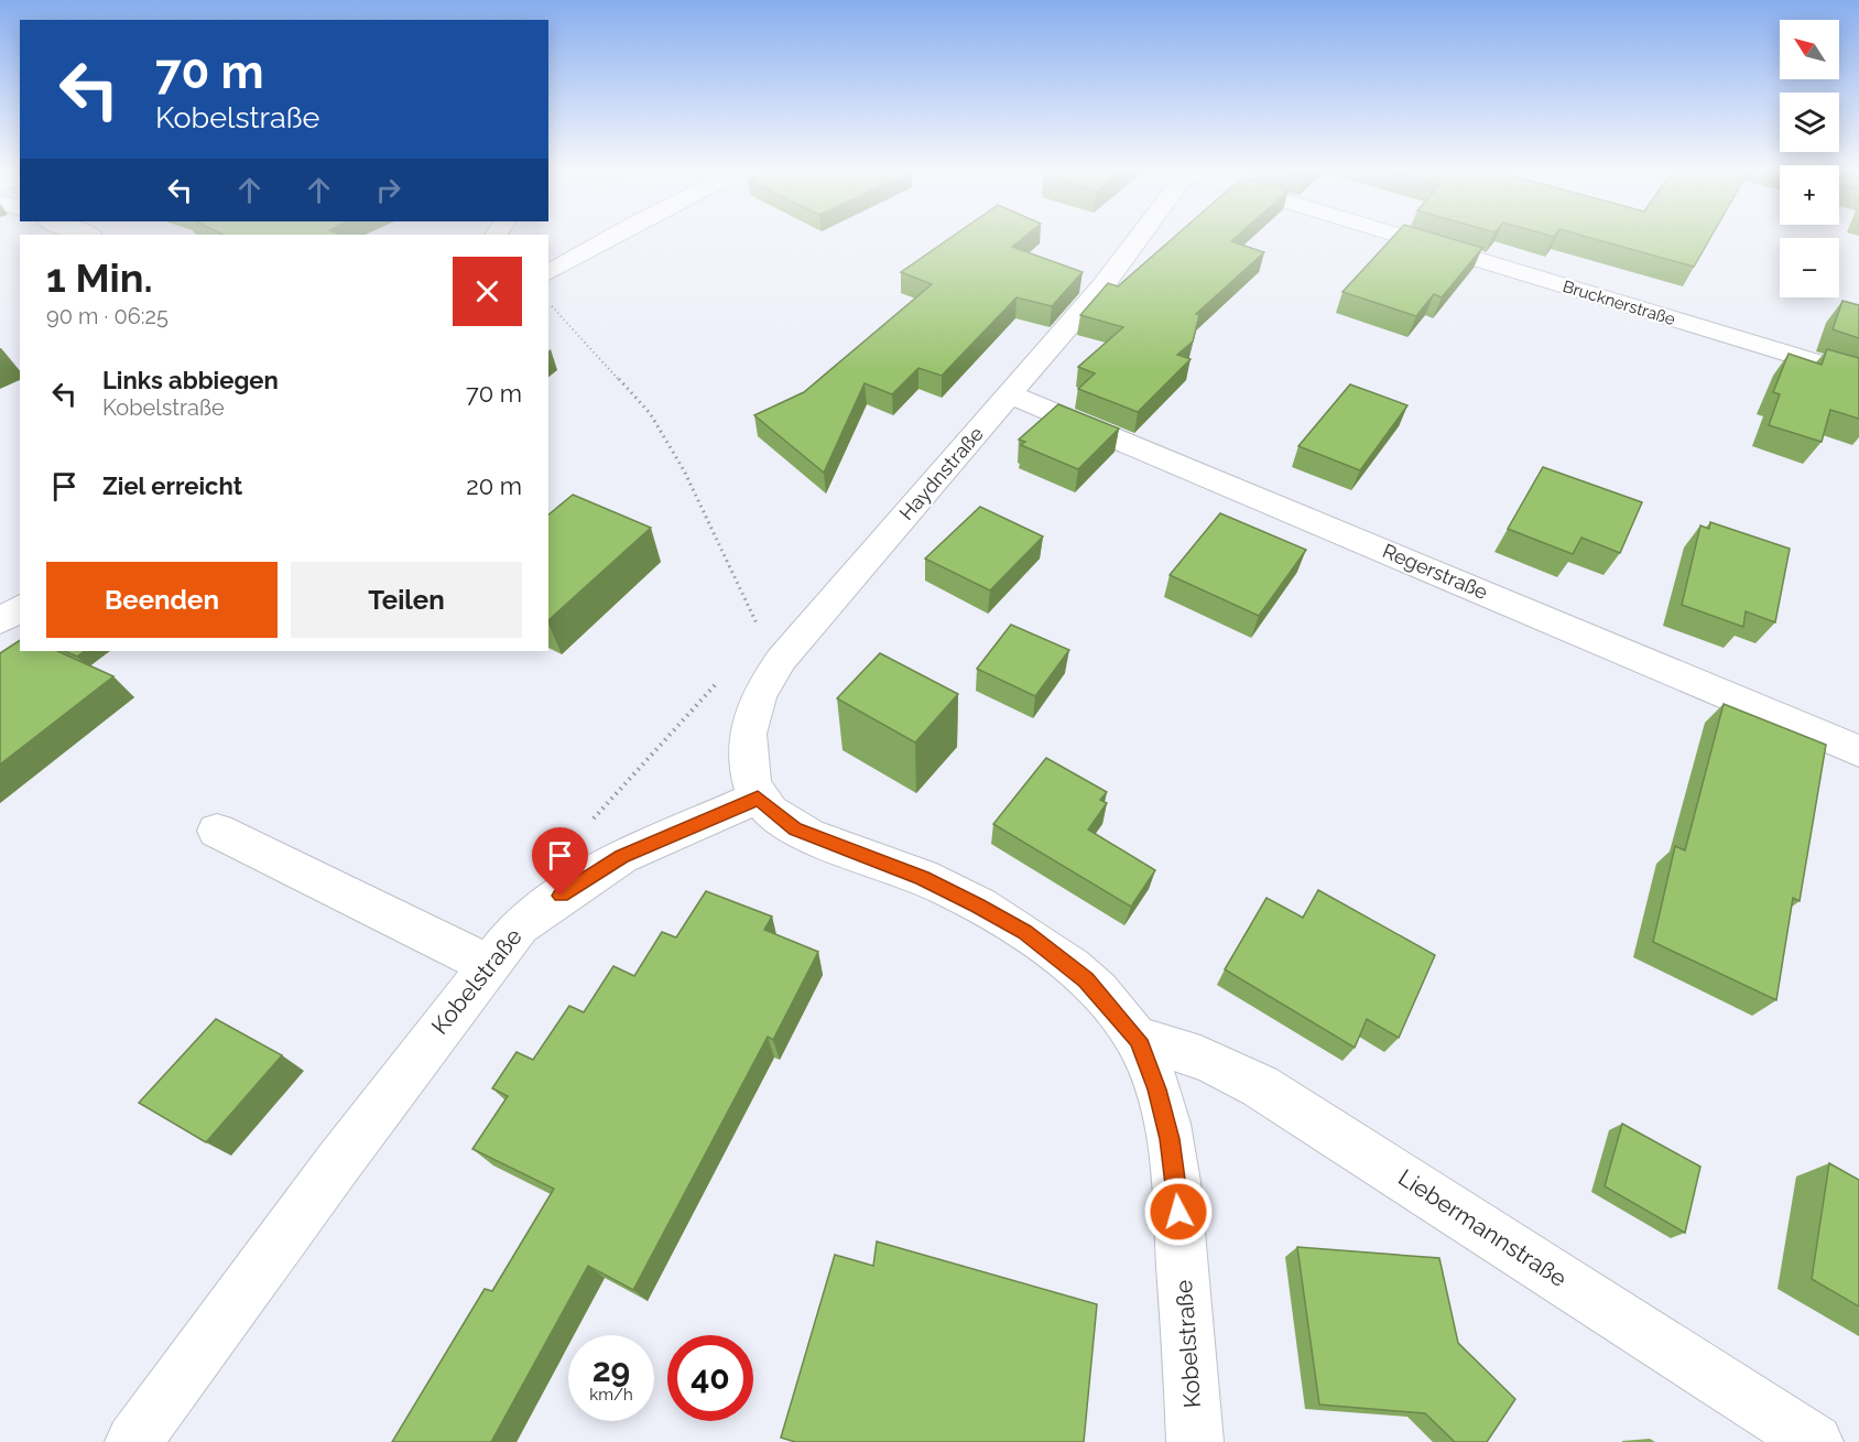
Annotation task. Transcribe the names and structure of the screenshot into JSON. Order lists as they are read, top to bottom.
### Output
{
  "streets": {
    "street": [
      "Brucknerstraße",
      "Haydnstraße",
      "Regerstraße",
      "Kobelstraße",
      "Liebermannstraße"
    ]
  },
  "crossings": [
    ["Haydnstraße", "Regerstraße"],
    ["Haydnstraße", "Kobelstraße"],
    ["Kobelstraße", "Liebermannstraße"]
  ],
  "north": "top left",
  "page": {
    "map_buttons": ["+", "−"],
    "turn": ["70 m", "Kobelstraße"],
    "heading": ["1 Min.", "90 m · 06:25"],
    "list": [
      {
        "name": "Links abbiegen",
        "note": "Kobelstraße",
        "value": "70 m"
      },
      {
        "name": "Ziel erreicht",
        "value": "20 m"
      }
    ],
    "buttons": ["Beenden", "Teilen"],
    "speed": "29 km/h",
    "limit": "40"
  }
}
